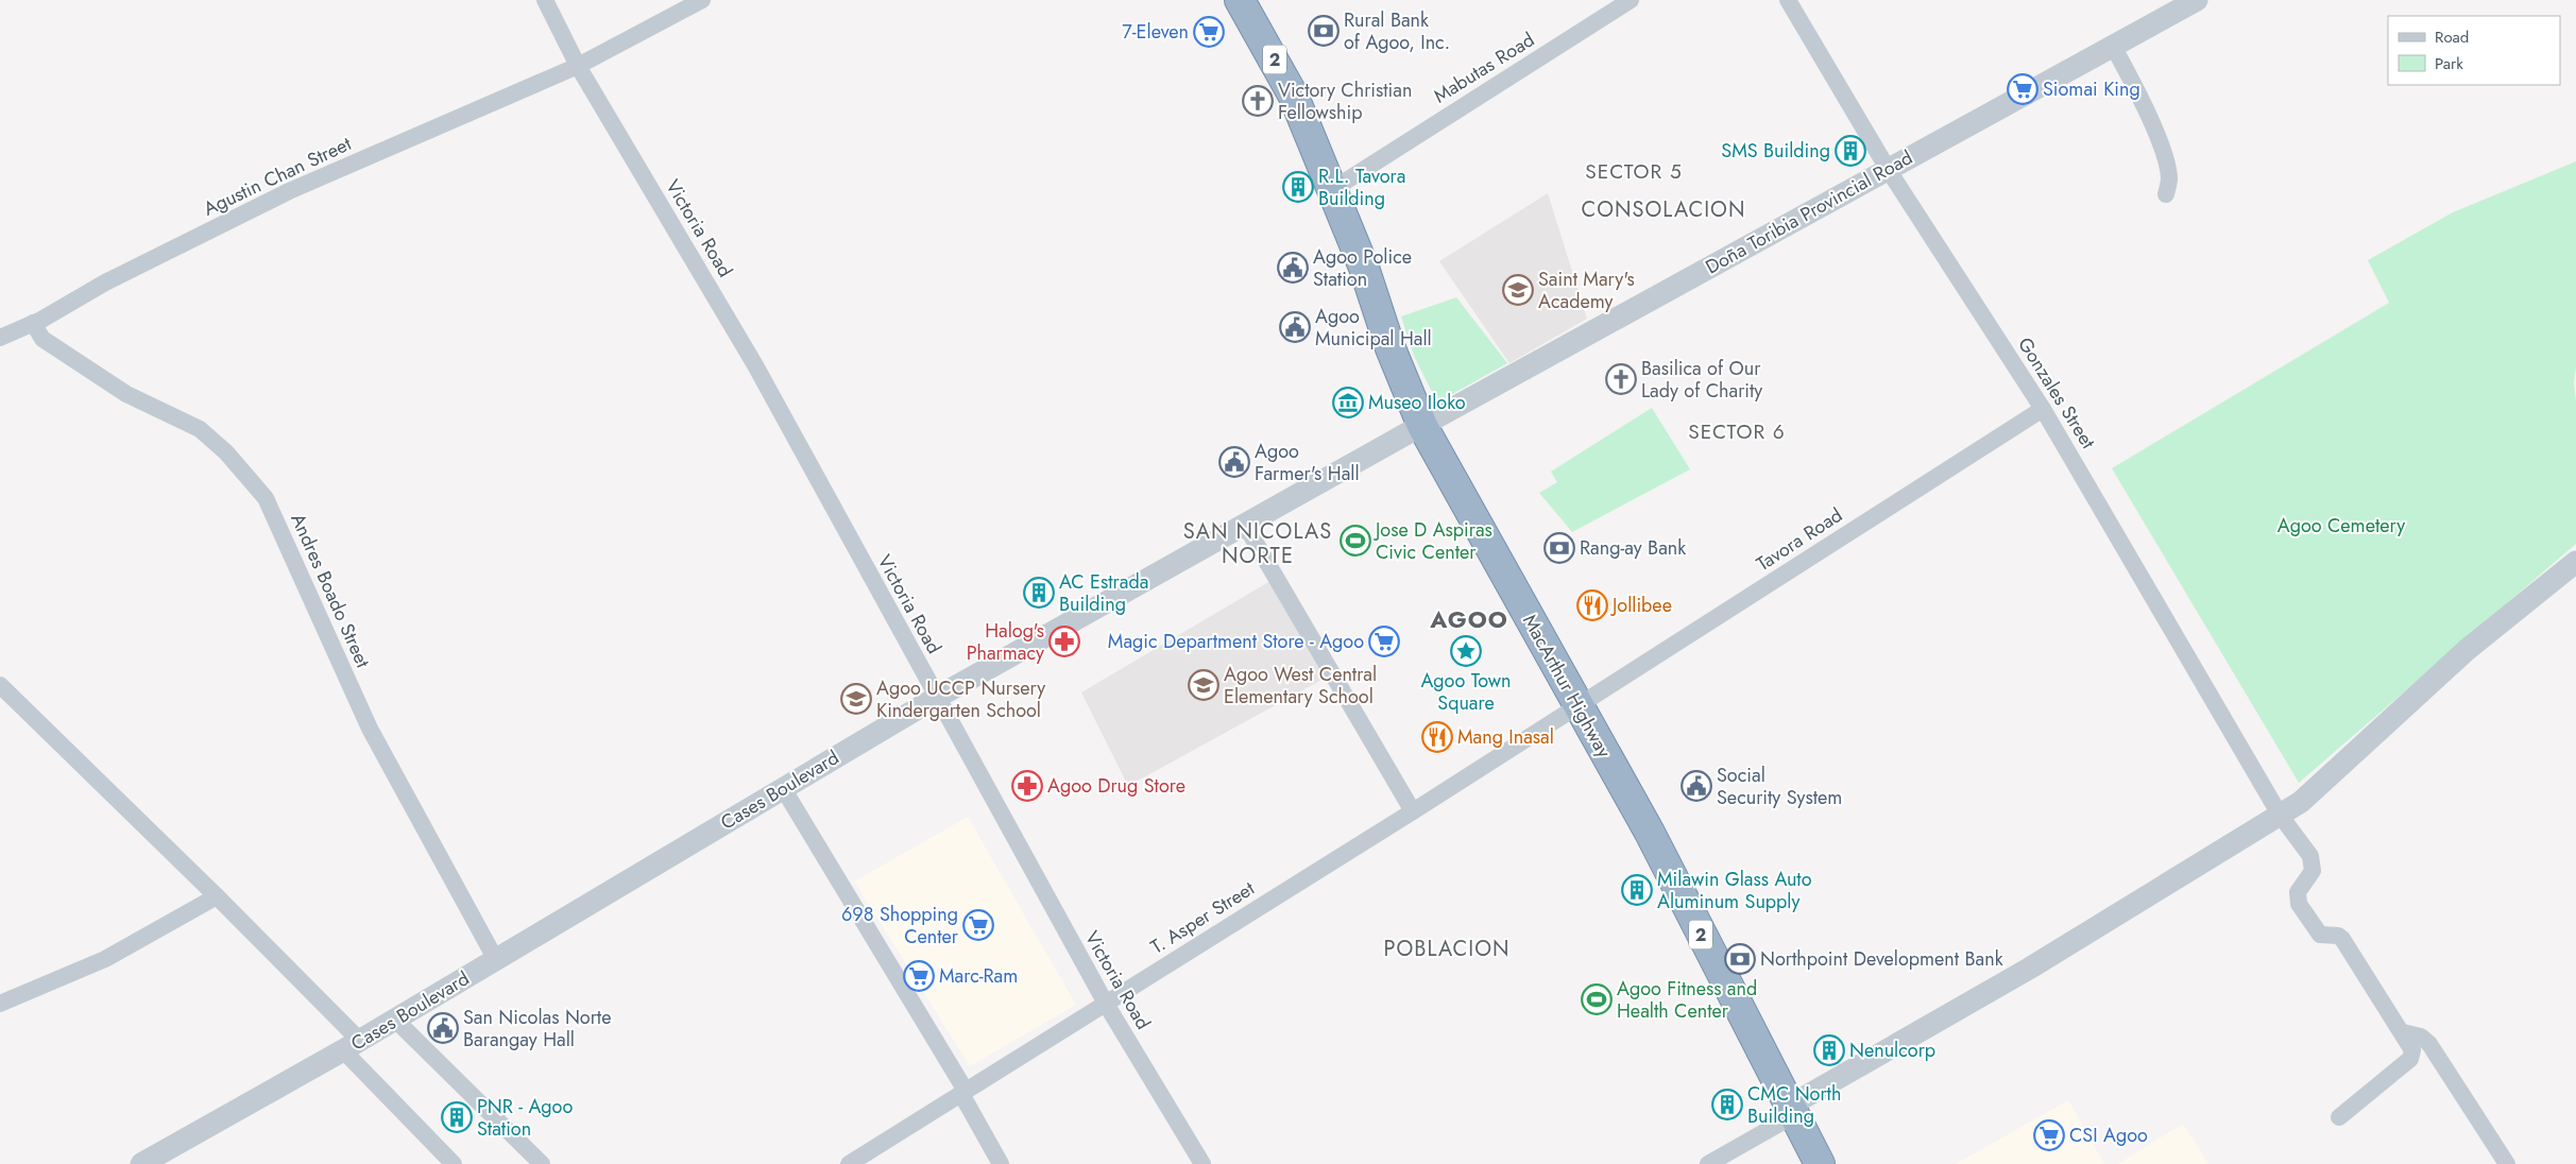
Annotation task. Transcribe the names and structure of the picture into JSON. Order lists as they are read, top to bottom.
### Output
{
  "streets": {
    "highway": ["2", "MacArthur Highway"],
    "street": [
      "Mabutas Road",
      "Agustin Chan Street",
      "Doña Toribia Provincial Road",
      "Victoria Road",
      "Gonzales Street",
      "Tavora Road",
      "Andres Boado Street",
      "Cases Boulevard",
      "T. Asper Street"
    ]
  },
  "crossings": [
    ["Mabutas Road", "MacArthur Highway"],
    ["Agustin Chan Street", "Victoria Road"],
    ["Agustin Chan Street", "Andres Boado Street"],
    ["Doña Toribia Provincial Road", "Gonzales Street"],
    ["Doña Toribia Provincial Road", "MacArthur Highway"],
    ["Doña Toribia Provincial Road", "Cases Boulevard"],
    ["Victoria Road", "Cases Boulevard"],
    ["Victoria Road", "T. Asper Street"],
    ["Gonzales Street", "Tavora Road"],
    ["Tavora Road", "MacArthur Highway"],
    ["Tavora Road", "T. Asper Street"],
    ["Andres Boado Street", "Cases Boulevard"],
    ["MacArthur Highway", "Cases Boulevard"],
    ["MacArthur Highway", "T. Asper Street"]
  ],
  "districts": [
    "SECTOR 5",
    "CONSOLACION",
    "SECTOR 6",
    "SAN NICOLAS NORTE",
    "AGOO",
    "POBLACION"
  ],
  "parks": ["Agoo Cemetery"],
  "places": {
    "bank": ["Rural Bank of Agoo, Inc.", "Rang-ay Bank", "Northpoint Development Bank"],
    "supermarket": [
      "7-Eleven",
      "Siomai King",
      "Magic Department Store - Agoo",
      "698 Shopping Center",
      "Marc-Ram",
      "CSI Agoo"
    ],
    "church": ["Victory Christian Fellowship", "Basilica of Our Lady of Charity"],
    "building": [
      "SMS Building",
      "R.L. Tavora Building",
      "AC Estrada Building",
      "Milawin Glass Auto Aluminum Supply",
      "Nenulcorp",
      "CMC North Building",
      "PNR - Agoo Station"
    ],
    "public building": [
      "Agoo Police Station",
      "Agoo Municipal Hall",
      "Agoo Farmer's Hall",
      "Social Security System",
      "San Nicolas Norte Barangay Hall"
    ],
    "school or university": ["Saint Mary's Academy", "Agoo West Central Elementary School", "Agoo UCCP Nursery Kindergarten School"],
    "museum": ["Museo Iloko"],
    "sports": ["Jose D Aspiras Civic Center", "Agoo Fitness and Health Center"],
    "restaurant": ["Jollibee", "Mang Inasal"],
    "pharmacy": ["Halog's Pharmacy", "Agoo Drug Store"],
    "place": ["Agoo Town Square"]
  },
  "legend": ["Road", "Park"]
}
